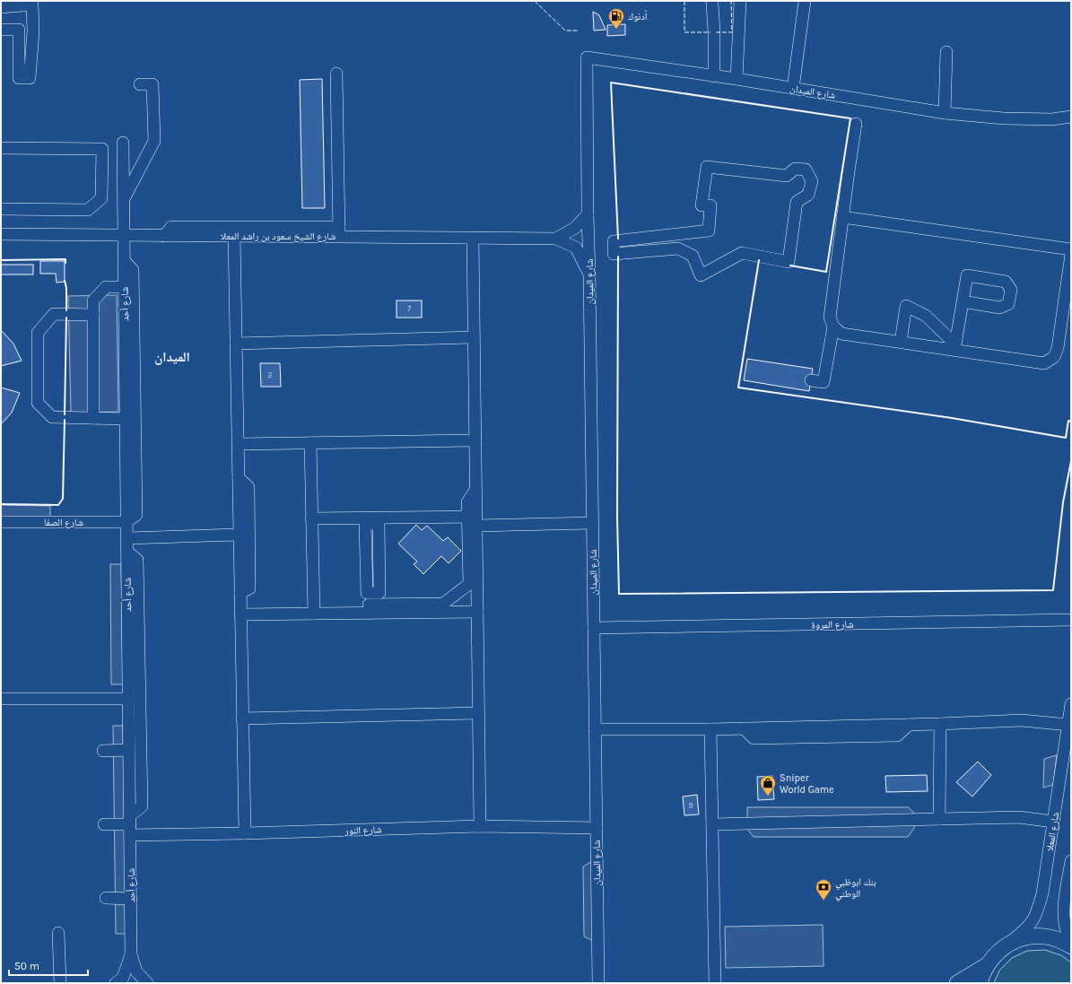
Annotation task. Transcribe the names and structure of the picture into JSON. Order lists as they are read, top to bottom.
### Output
{
  "streets": {
    "street": [
      "شارع الميدان",
      "شارع الشيخ سعود بن راشد المعلا",
      "شارع أحد",
      "شارع الصفا",
      "شارع المروة",
      "شارع النور",
      "شارع المعلا"
    ]
  },
  "crossings": [
    ["شارع الميدان", "شارع الشيخ سعود بن راشد المعلا"],
    ["شارع الميدان", "شارع المروة"],
    ["شارع الميدان", "شارع النور"],
    ["شارع الشيخ سعود بن راشد المعلا", "شارع أحد"],
    ["شارع أحد", "شارع الصفا"],
    ["شارع أحد", "شارع النور"]
  ],
  "districts": ["الميدان"],
  "places": {
    "fuel station": ["أدنوك"],
    "shop": ["Sniper World Game"],
    "bank": ["بنك ابوظبي الوطني"]
  },
  "house_numbers": ["7", "2", "9"],
  "scale_bar": "50 m"
}
